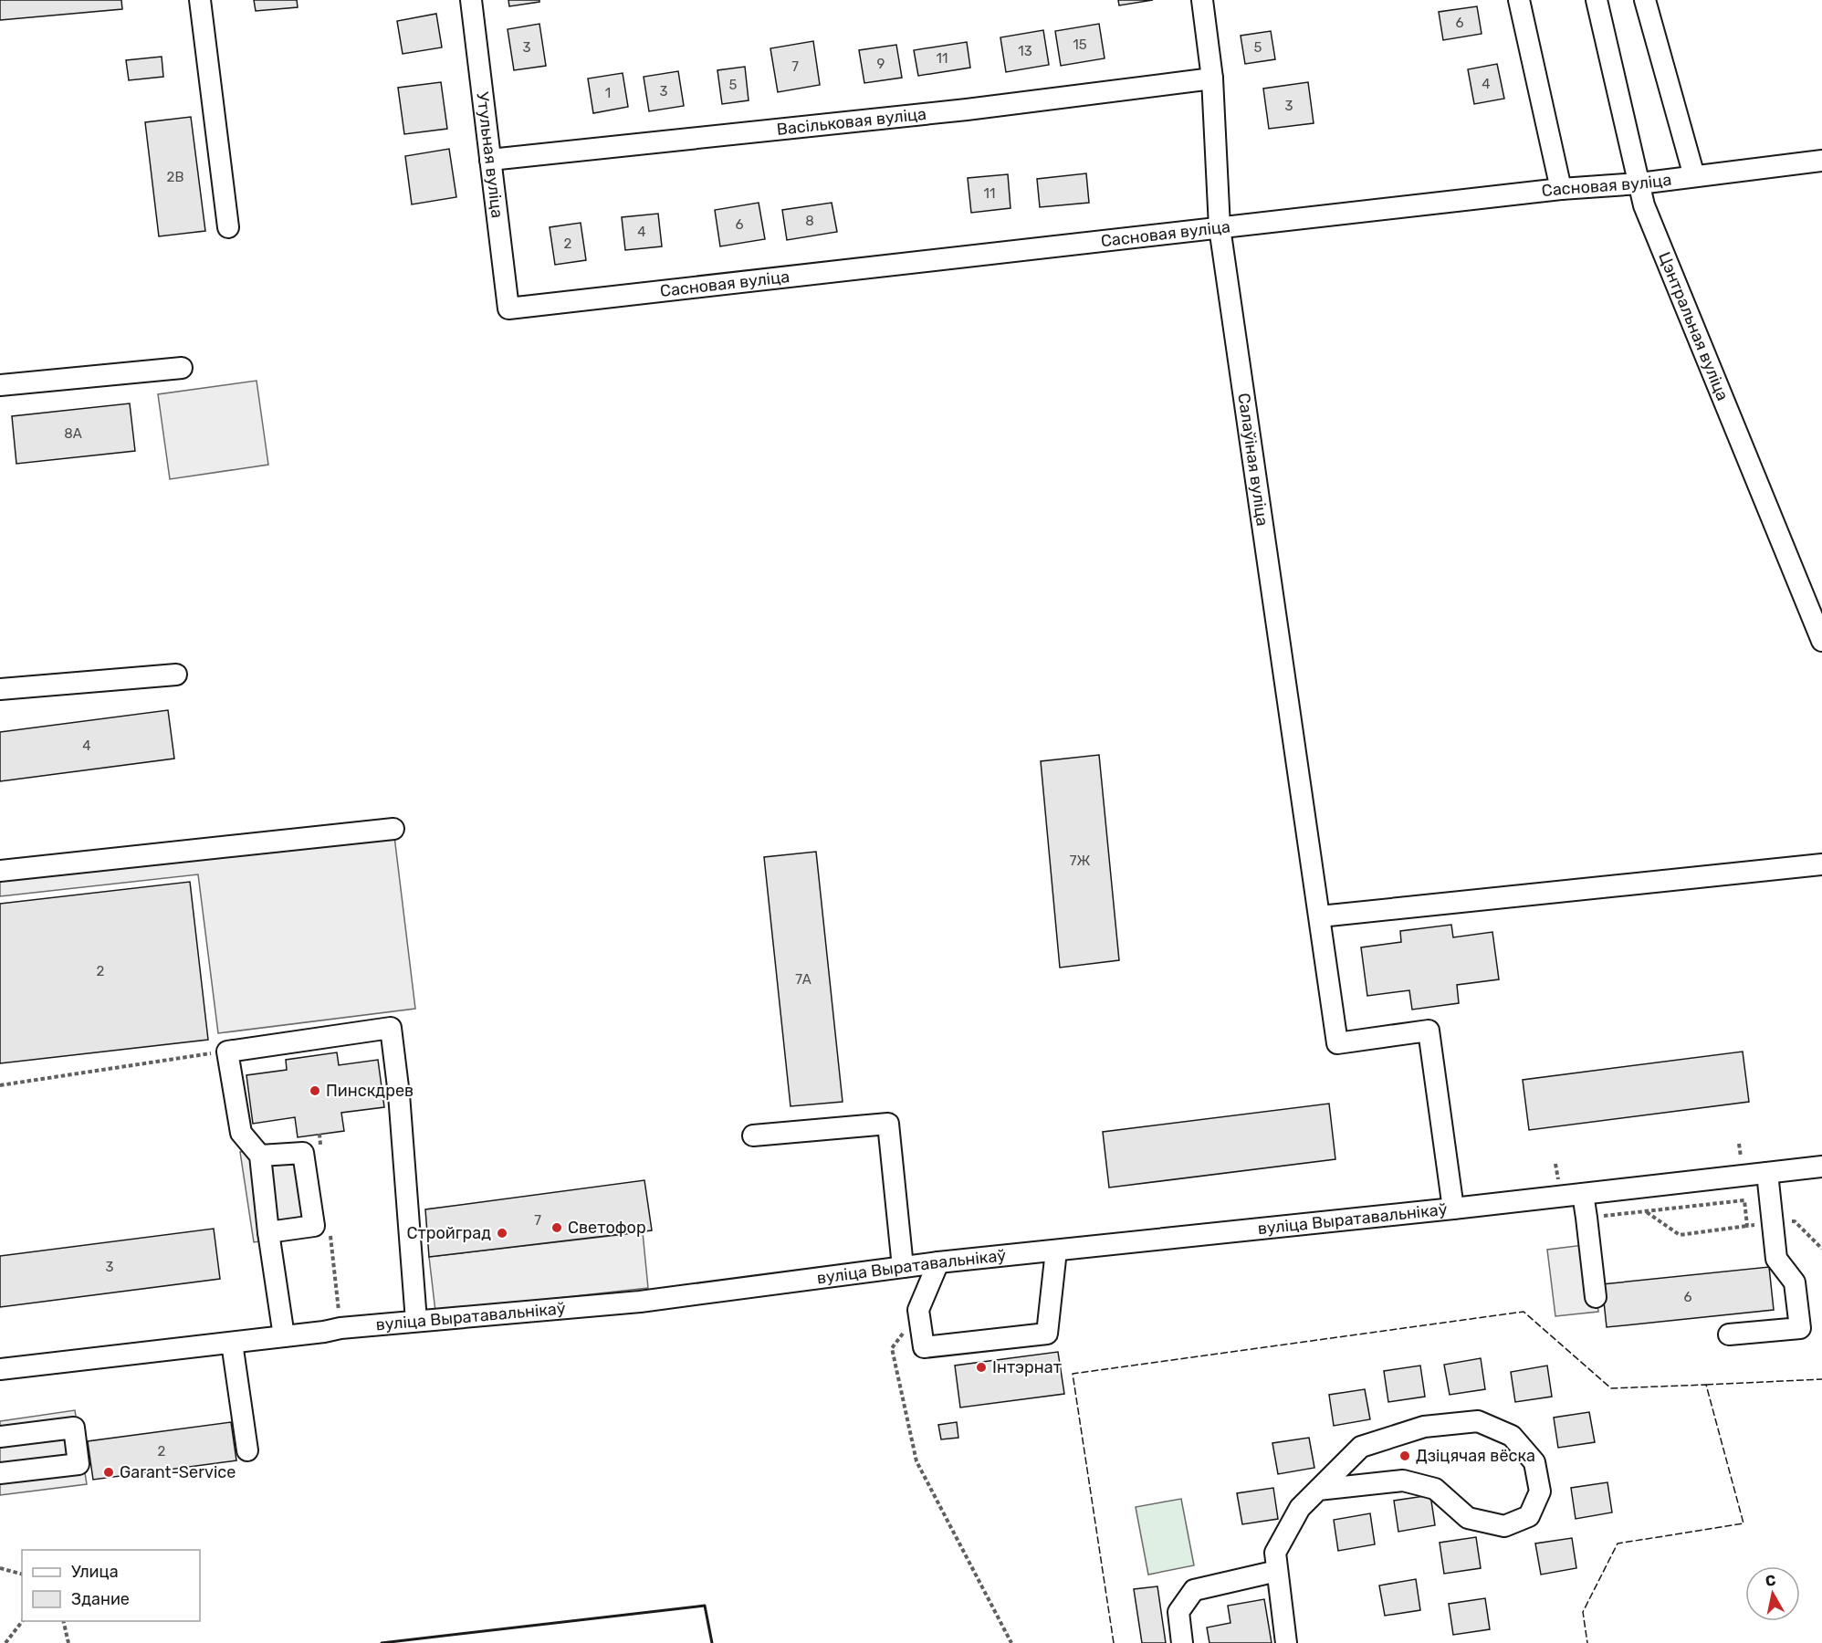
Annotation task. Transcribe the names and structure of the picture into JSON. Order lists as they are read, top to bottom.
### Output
{
  "streets": {
    "street": [
      "Васільковая вуліца",
      "Утульная вуліца",
      "Сасновая вуліца",
      "Цэнтральная вуліца",
      "Салаўіная вуліца",
      "вуліца Выратавальнікаў"
    ]
  },
  "crossings": [
    ["Васільковая вуліца", "Утульная вуліца"],
    ["Васільковая вуліца", "Салаўіная вуліца"],
    ["Утульная вуліца", "Сасновая вуліца"],
    ["Сасновая вуліца", "Цэнтральная вуліца"],
    ["Сасновая вуліца", "Салаўіная вуліца"],
    ["Салаўіная вуліца", "вуліца Выратавальнікаў"]
  ],
  "places": [
    "Пинскдрев",
    "Светофор",
    "Стройград",
    "Інтэрнат",
    "Дзіцячая вёска",
    "Garant-Service"
  ],
  "house_numbers": [
    "6",
    "15",
    "3",
    "5",
    "13",
    "11",
    "9",
    "7",
    "4",
    "5",
    "3",
    "1",
    "3",
    "2В",
    "11",
    "8",
    "6",
    "4",
    "2",
    "8А",
    "4",
    "7Ж",
    "2",
    "7А",
    "7",
    "3",
    "6",
    "2"
  ],
  "legend": ["Улица", "Здание"],
  "north": "top"
}
